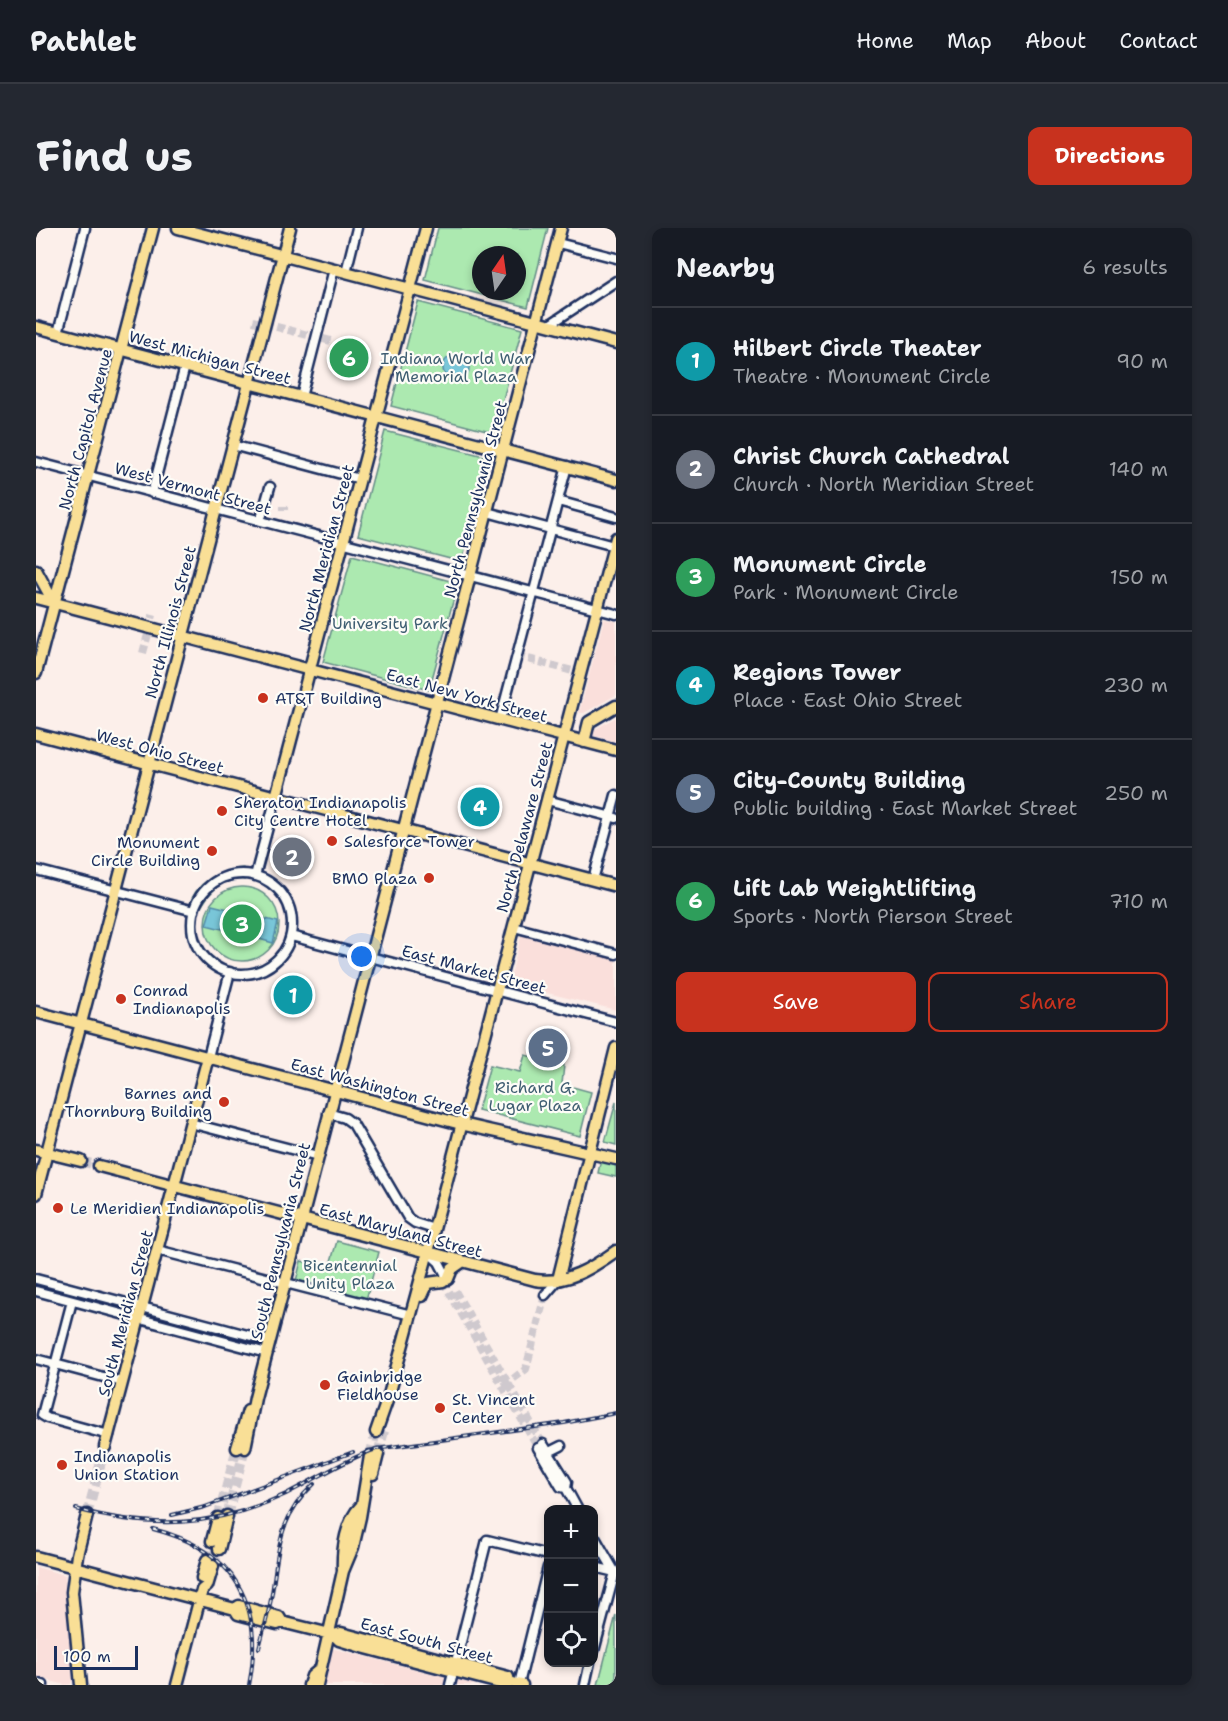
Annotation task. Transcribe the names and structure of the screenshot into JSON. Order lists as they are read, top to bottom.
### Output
{
  "streets": {
    "main road": [
      "West Michigan Street",
      "North Capitol Avenue",
      "North Pennsylvania Street",
      "North Meridian Street",
      "North Illinois Street",
      "East New York Street",
      "West Ohio Street",
      "North Delaware Street",
      "East Washington Street",
      "East Maryland Street",
      "South Pennsylvania Street",
      "South Meridian Street",
      "East South Street"
    ],
    "street": ["West Vermont Street", "East Market Street"]
  },
  "crossings": [
    ["West Michigan Street", "North Capitol Avenue"],
    ["West Michigan Street", "North Pennsylvania Street"],
    ["West Michigan Street", "North Meridian Street"],
    ["West Michigan Street", "North Illinois Street"],
    ["North Capitol Avenue", "West Vermont Street"],
    ["North Capitol Avenue", "East New York Street"],
    ["West Vermont Street", "North Pennsylvania Street"],
    ["West Vermont Street", "North Meridian Street"],
    ["West Vermont Street", "North Illinois Street"],
    ["West Vermont Street", "North Delaware Street"],
    ["North Pennsylvania Street", "East New York Street"],
    ["North Pennsylvania Street", "West Ohio Street"],
    ["North Pennsylvania Street", "East Market Street"],
    ["North Pennsylvania Street", "East Washington Street"],
    ["North Pennsylvania Street", "South Pennsylvania Street"],
    ["North Meridian Street", "East New York Street"],
    ["North Meridian Street", "West Ohio Street"],
    ["North Meridian Street", "East Market Street"],
    ["North Illinois Street", "East New York Street"],
    ["North Illinois Street", "West Ohio Street"],
    ["North Illinois Street", "East Washington Street"],
    ["East New York Street", "North Delaware Street"],
    ["West Ohio Street", "North Delaware Street"],
    ["North Delaware Street", "East Market Street"],
    ["North Delaware Street", "East Washington Street"],
    ["North Delaware Street", "East Maryland Street"],
    ["East Washington Street", "South Pennsylvania Street"],
    ["East Maryland Street", "South Pennsylvania Street"],
    ["East Maryland Street", "South Meridian Street"]
  ],
  "parks": [
    "Indiana World War Memorial Plaza",
    "University Park",
    "Richard G. Lugar Plaza",
    "Bicentennial Unity Plaza"
  ],
  "places": [
    "AT&T Building",
    "Sheraton Indianapolis City Centre Hotel",
    "Salesforce Tower",
    "Monument Circle Building",
    "BMO Plaza",
    "Conrad Indianapolis",
    "Barnes and Thornburg Building",
    "Le Meridien Indianapolis",
    "Gainbridge Fieldhouse",
    "St. Vincent Center",
    "Indianapolis Union Station"
  ],
  "scale_bar": "100 m",
  "north": "top",
  "page": {
    "header": "Pathlet",
    "nav": [
      "Home",
      "Map",
      "About",
      "Contact"
    ],
    "buttons": [
      "Directions",
      ["Save", "Share"]
    ],
    "title": "Find us",
    "heading": ["Nearby", "6 results"],
    "list": [
      {
        "mark": "1",
        "name": "Hilbert Circle Theater",
        "note": "Theatre · Monument Circle",
        "value": "90 m"
      },
      {
        "mark": "2",
        "name": "Christ Church Cathedral",
        "note": "Church · North Meridian Street",
        "value": "140 m"
      },
      {
        "mark": "3",
        "name": "Monument Circle",
        "note": "Park · Monument Circle",
        "value": "150 m"
      },
      {
        "mark": "4",
        "name": "Regions Tower",
        "note": "Place · East Ohio Street",
        "value": "230 m"
      },
      {
        "mark": "5",
        "name": "City-County Building",
        "note": "Public building · East Market Street",
        "value": "250 m"
      },
      {
        "mark": "6",
        "name": "Lift Lab Weightlifting",
        "note": "Sports · North Pierson Street",
        "value": "710 m"
      }
    ],
    "pins": [
      "6",
      "4",
      "2",
      "3",
      "1",
      "5"
    ],
    "map_buttons": ["+", "−"],
    "scale": "100 m"
  }
}
